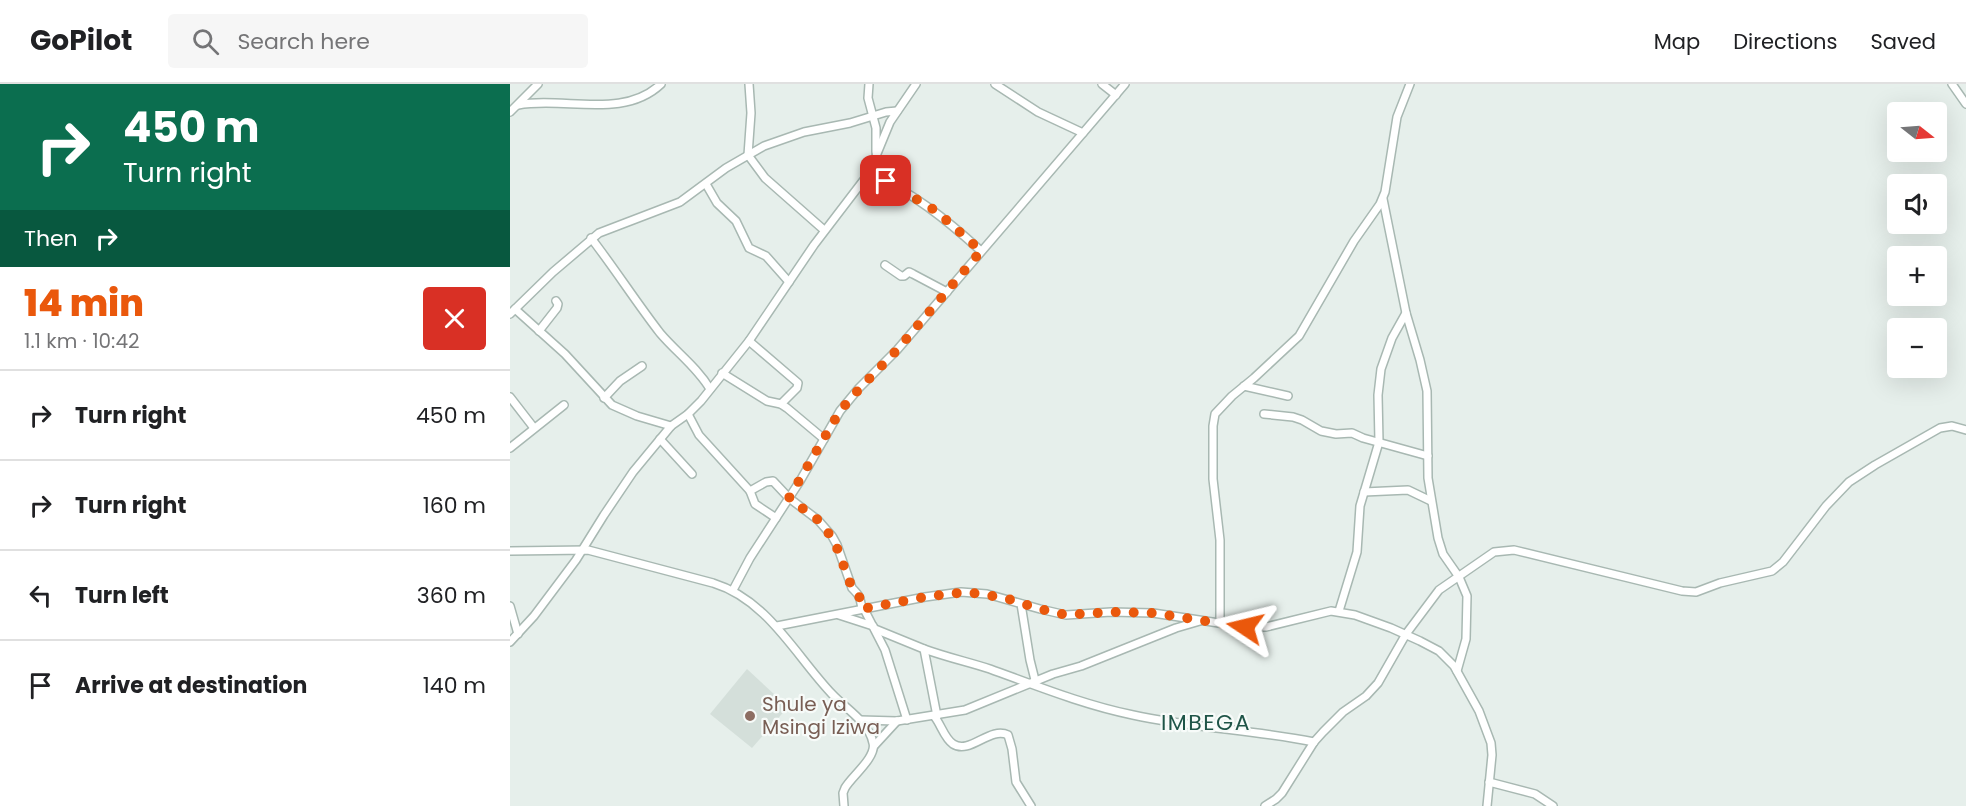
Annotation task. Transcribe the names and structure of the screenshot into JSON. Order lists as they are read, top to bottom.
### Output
{
  "districts": ["IMBEGA"],
  "places": ["Shule ya Msingi Iziwa"],
  "north": "right",
  "page": {
    "header": "GoPilot",
    "search": "Search here",
    "nav": ["Map", "Directions", "Saved"],
    "turn": ["450 m", "Turn right"],
    "map_buttons": ["+", "−"],
    "then": "Then",
    "heading": ["14 min", "1.1 km · 10:42"],
    "list": [
      {
        "name": "Turn right",
        "value": "450 m"
      },
      {
        "name": "Turn right",
        "value": "160 m"
      },
      {
        "name": "Turn left",
        "value": "360 m"
      },
      {
        "name": "Arrive at destination",
        "value": "140 m"
      }
    ]
  }
}
